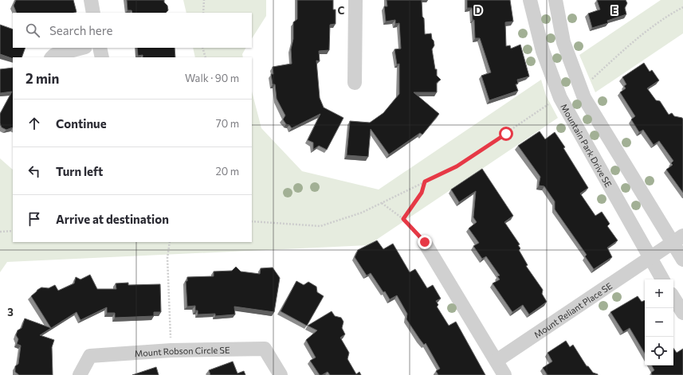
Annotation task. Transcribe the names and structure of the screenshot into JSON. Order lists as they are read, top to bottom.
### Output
{
  "streets": {
    "street": ["Mountain Park Drive SE", "Mount Reliant Place SE", "Mount Robson Circle SE"]
  },
  "crossings": [
    ["Mountain Park Drive SE", "Mount Reliant Place SE"]
  ],
  "page": {
    "search": "Search here",
    "heading": ["2 min", "Walk · 90 m"],
    "list": [
      ["Continue", "70 m"],
      ["Turn left", "20 m"],
      "Arrive at destination"
    ],
    "map_buttons": ["+", "−"]
  },
  "grid": {
    "columns": ["C", "D", "E"],
    "rows": ["3"]
  }
}
